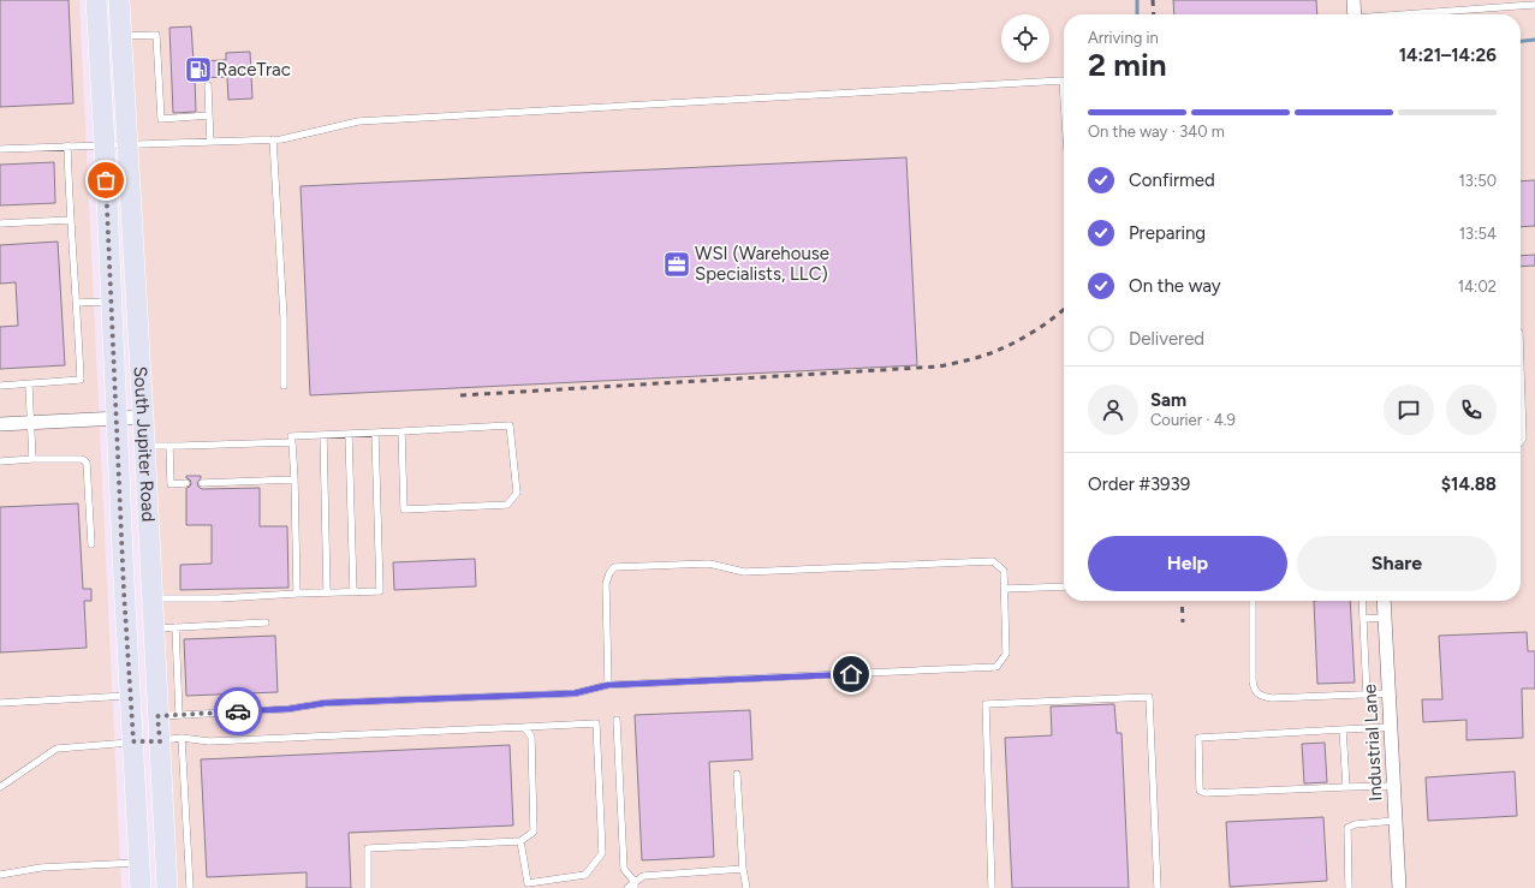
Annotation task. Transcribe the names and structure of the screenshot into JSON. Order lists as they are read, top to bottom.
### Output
{
  "streets": {
    "main road": ["South Jupiter Road"],
    "street": ["Industrial Lane"]
  },
  "places": {
    "fuel station": ["RaceTrac"],
    "office": ["WSI (Warehouse Specialists, LLC)"]
  },
  "page": {
    "heading": ["2 min", "Arriving in", "14:21–14:26"],
    "panel": [
      "Sam",
      "Courier · 4.9",
      "Order #3939",
      "$14.88"
    ],
    "bar": "On the way · 340 m",
    "list": [
      ["Confirmed", "13:50"],
      ["Preparing", "13:54"],
      ["On the way", "14:02"],
      "Delivered"
    ],
    "buttons": ["Help", "Share"]
  }
}
